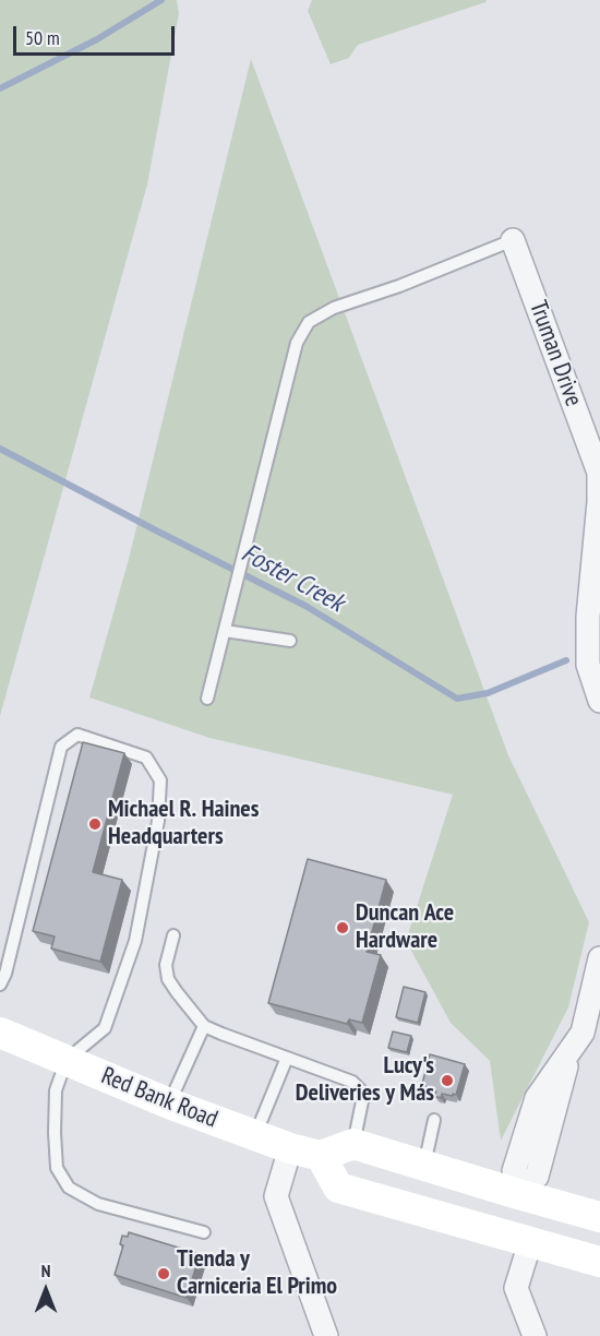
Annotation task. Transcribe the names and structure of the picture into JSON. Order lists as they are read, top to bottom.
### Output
{
  "streets": {
    "main road": ["Red Bank Road"],
    "street": ["Truman Drive"]
  },
  "water": ["Foster Creek"],
  "places": [
    "Michael R. Haines Headquarters",
    "Duncan Ace Hardware",
    "Lucy's Deliveries y Más",
    "Tienda y Carniceria El Primo"
  ],
  "scale_bar": "50 m",
  "north": "top"
}
